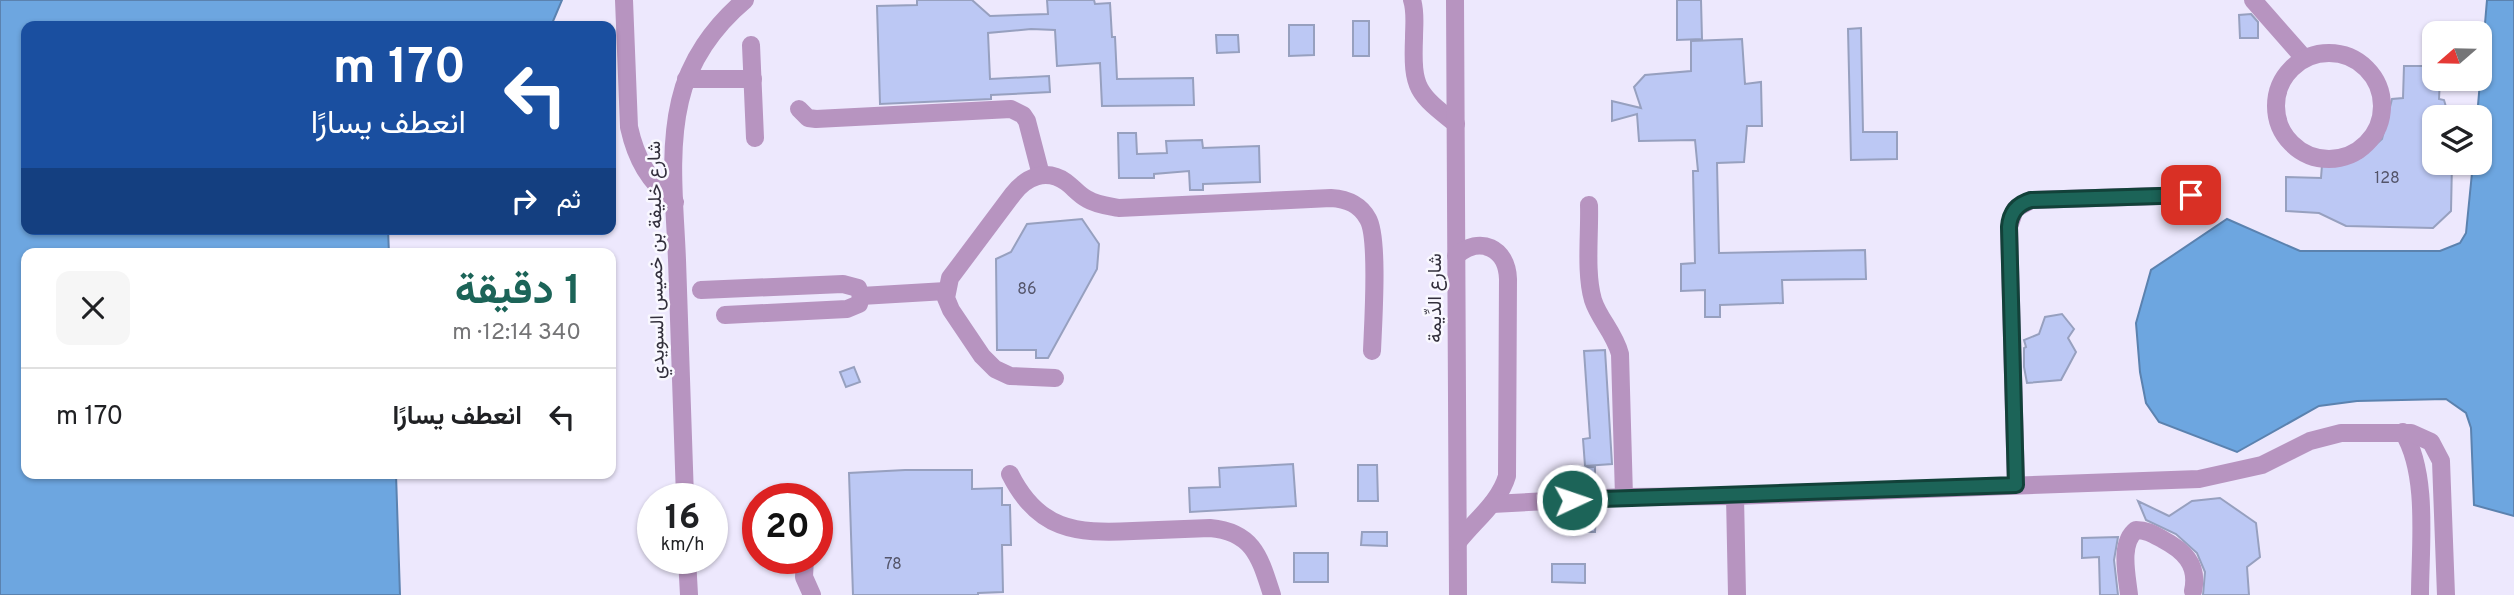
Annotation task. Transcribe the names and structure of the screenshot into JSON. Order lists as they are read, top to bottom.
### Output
{
  "streets": {
    "street": ["شارع خليفة بن خميس السويدي", "شارع الدِّيمة"]
  },
  "house_numbers": ["128", "86", "78"],
  "north": "left",
  "page": {
    "turn": ["170 m", "انعطف يسارًا"],
    "then": "ثم",
    "heading": ["1 دقيقة", "340 m · 12:14"],
    "list": [
      {
        "name": "انعطف يسارًا",
        "value": "170 m"
      }
    ],
    "speed": "16 km/h",
    "limit": "20"
  }
}
